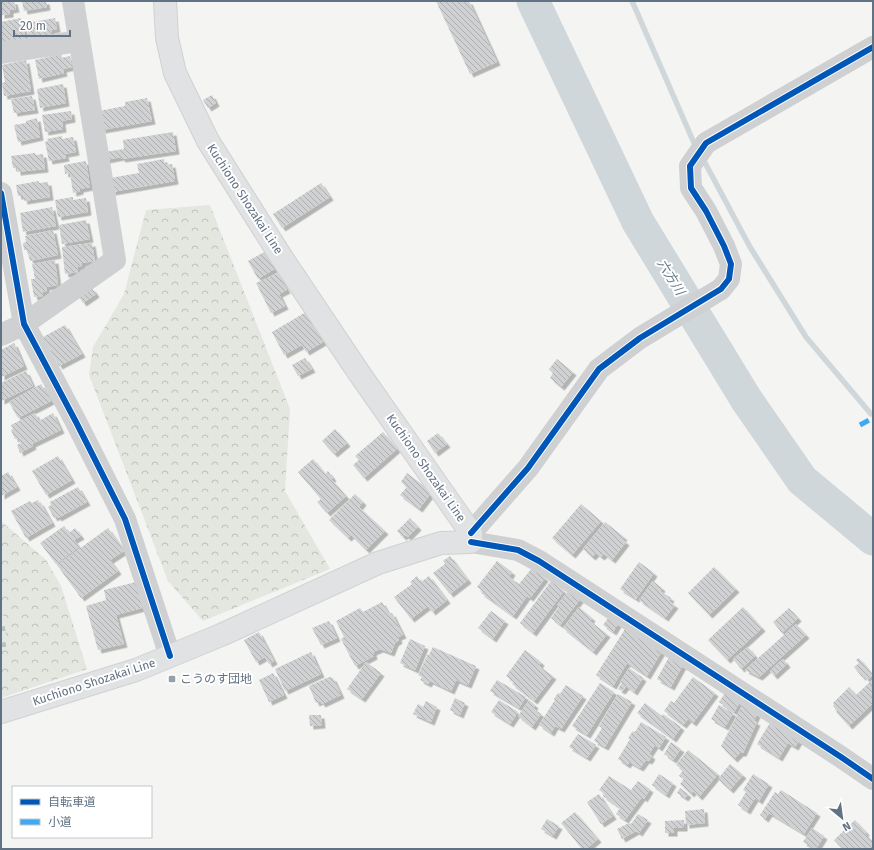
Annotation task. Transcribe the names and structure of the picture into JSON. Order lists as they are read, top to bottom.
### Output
{
  "streets": {
    "main road": ["Kuchiono Shozakai Line"]
  },
  "water": ["六方川"],
  "places": {
    "transit": ["こうのす団地"]
  },
  "legend": ["自転車道", "小道"],
  "scale_bar": "20 m",
  "north": "bottom right"
}
